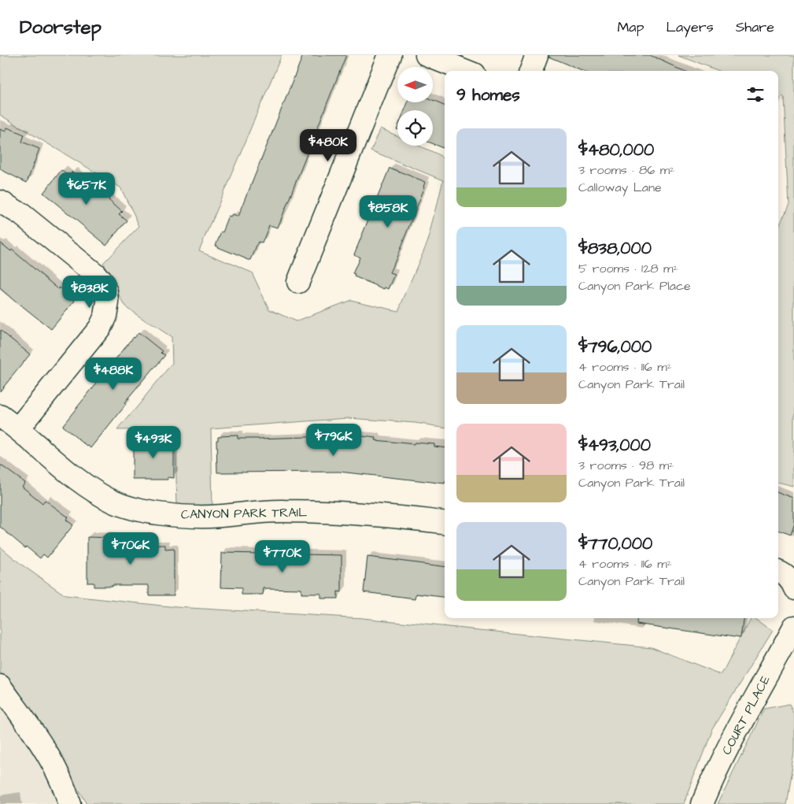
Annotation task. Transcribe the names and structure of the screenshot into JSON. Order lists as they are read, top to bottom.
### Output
{
  "streets": {
    "street": ["CANYON PARK TRAIL", "COURT PLACE"]
  },
  "north": "left",
  "page": {
    "header": "Doorstep",
    "nav": ["Map", "Layers", "Share"],
    "heading": "9 homes",
    "list": [
      {
        "name": "$480,000",
        "note": "3 rooms · 86 m² · Calloway Lane"
      },
      {
        "name": "$838,000",
        "note": "5 rooms · 128 m² · Canyon Park Place"
      },
      {
        "name": "$796,000",
        "note": "4 rooms · 116 m² · Canyon Park Trail"
      },
      {
        "name": "$493,000",
        "note": "3 rooms · 98 m² · Canyon Park Trail"
      },
      {
        "name": "$770,000",
        "note": "4 rooms · 116 m² · Canyon Park Trail"
      }
    ],
    "price": [
      "$480K",
      "$657K",
      "$858K",
      "$838K",
      "$488K",
      "$796K",
      "$493K",
      "$706K",
      "$770K"
    ]
  }
}
